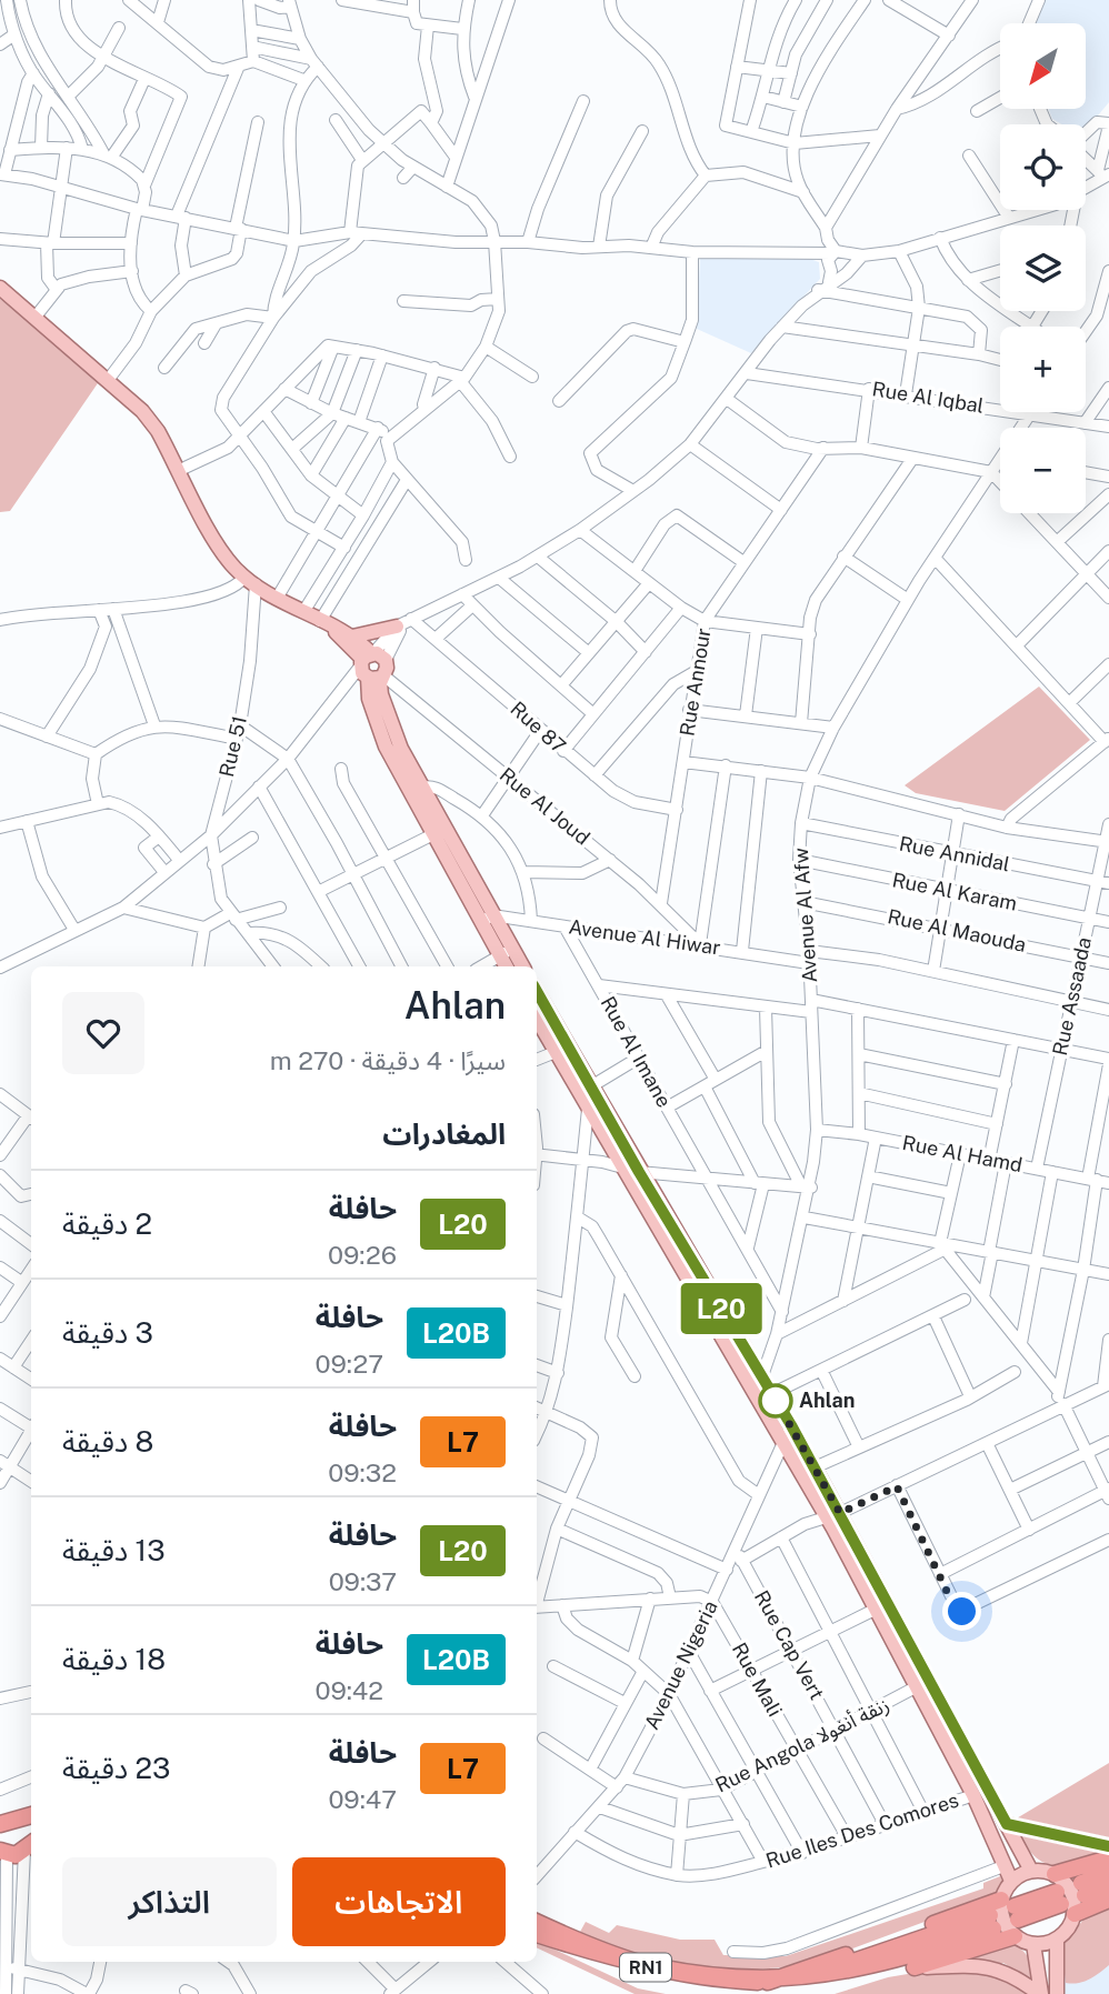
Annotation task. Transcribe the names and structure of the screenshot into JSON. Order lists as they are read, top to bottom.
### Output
{
  "streets": {
    "highway": ["RN1"],
    "street": [
      "Rue Al Iqbal",
      "Rue Annour",
      "Rue 87",
      "Rue 51",
      "Rue Al Joud",
      "Rue Annidal",
      "Rue Al Karam",
      "Avenue Al Afw",
      "Rue Al Maouda",
      "Avenue Al Hiwar",
      "Rue Assaada",
      "Rue Al Imane",
      "Rue Al Hamd",
      "Rue Cap Vert",
      "Avenue Nigeria",
      "Rue Mali",
      "Rue Angola زنقة أنغولا",
      "Rue Iles Des Comores"
    ]
  },
  "crossings": [
    ["Rue Al Iqbal", "Avenue Al Afw"],
    ["Rue Annour", "Rue 87"],
    ["Rue Annour", "Rue Al Joud"],
    ["Rue Al Joud", "Avenue Al Hiwar"],
    ["Rue Annidal", "Avenue Al Afw"],
    ["Rue Annidal", "Rue Assaada"],
    ["Rue Al Karam", "Avenue Al Afw"],
    ["Rue Al Karam", "Rue Assaada"],
    ["Avenue Al Afw", "Rue Al Maouda"],
    ["Avenue Al Afw", "Avenue Al Hiwar"],
    ["Avenue Al Afw", "Rue Al Imane"],
    ["Avenue Al Afw", "Rue Al Hamd"],
    ["Rue Al Maouda", "Rue Assaada"],
    ["Avenue Al Hiwar", "Rue Assaada"],
    ["Avenue Al Hiwar", "Rue Al Imane"],
    ["Rue Assaada", "Rue Al Hamd"],
    ["Rue Cap Vert", "Avenue Nigeria"],
    ["Rue Cap Vert", "Rue Angola زنقة أنغولا"],
    ["Rue Cap Vert", "Rue Iles Des Comores"],
    ["Avenue Nigeria", "Rue Mali"],
    ["Avenue Nigeria", "Rue Angola زنقة أنغولا"],
    ["Avenue Nigeria", "Rue Iles Des Comores"],
    ["Rue Mali", "Rue Angola زنقة أنغولا"],
    ["Rue Mali", "Rue Iles Des Comores"]
  ],
  "places": ["Ahlan"],
  "lines": ["bus line L20"],
  "north": "bottom left",
  "page": {
    "on_map": "L20",
    "map_buttons": ["+", "−"],
    "heading": [
      ["Ahlan", "سيرًا · 4 دقيقة · 270 m"],
      "المغادرات"
    ],
    "list": [
      {
        "mark": "L20",
        "name": "حافلة",
        "note": "09:26",
        "value": "2 دقيقة"
      },
      {
        "mark": "L20B",
        "name": "حافلة",
        "note": "09:27",
        "value": "3 دقيقة"
      },
      {
        "mark": "L7",
        "name": "حافلة",
        "note": "09:32",
        "value": "8 دقيقة"
      },
      {
        "mark": "L20",
        "name": "حافلة",
        "note": "09:37",
        "value": "13 دقيقة"
      },
      {
        "mark": "L20B",
        "name": "حافلة",
        "note": "09:42",
        "value": "18 دقيقة"
      },
      {
        "mark": "L7",
        "name": "حافلة",
        "note": "09:47",
        "value": "23 دقيقة"
      }
    ],
    "buttons": ["الاتجاهات", "التذاكر"]
  }
}
